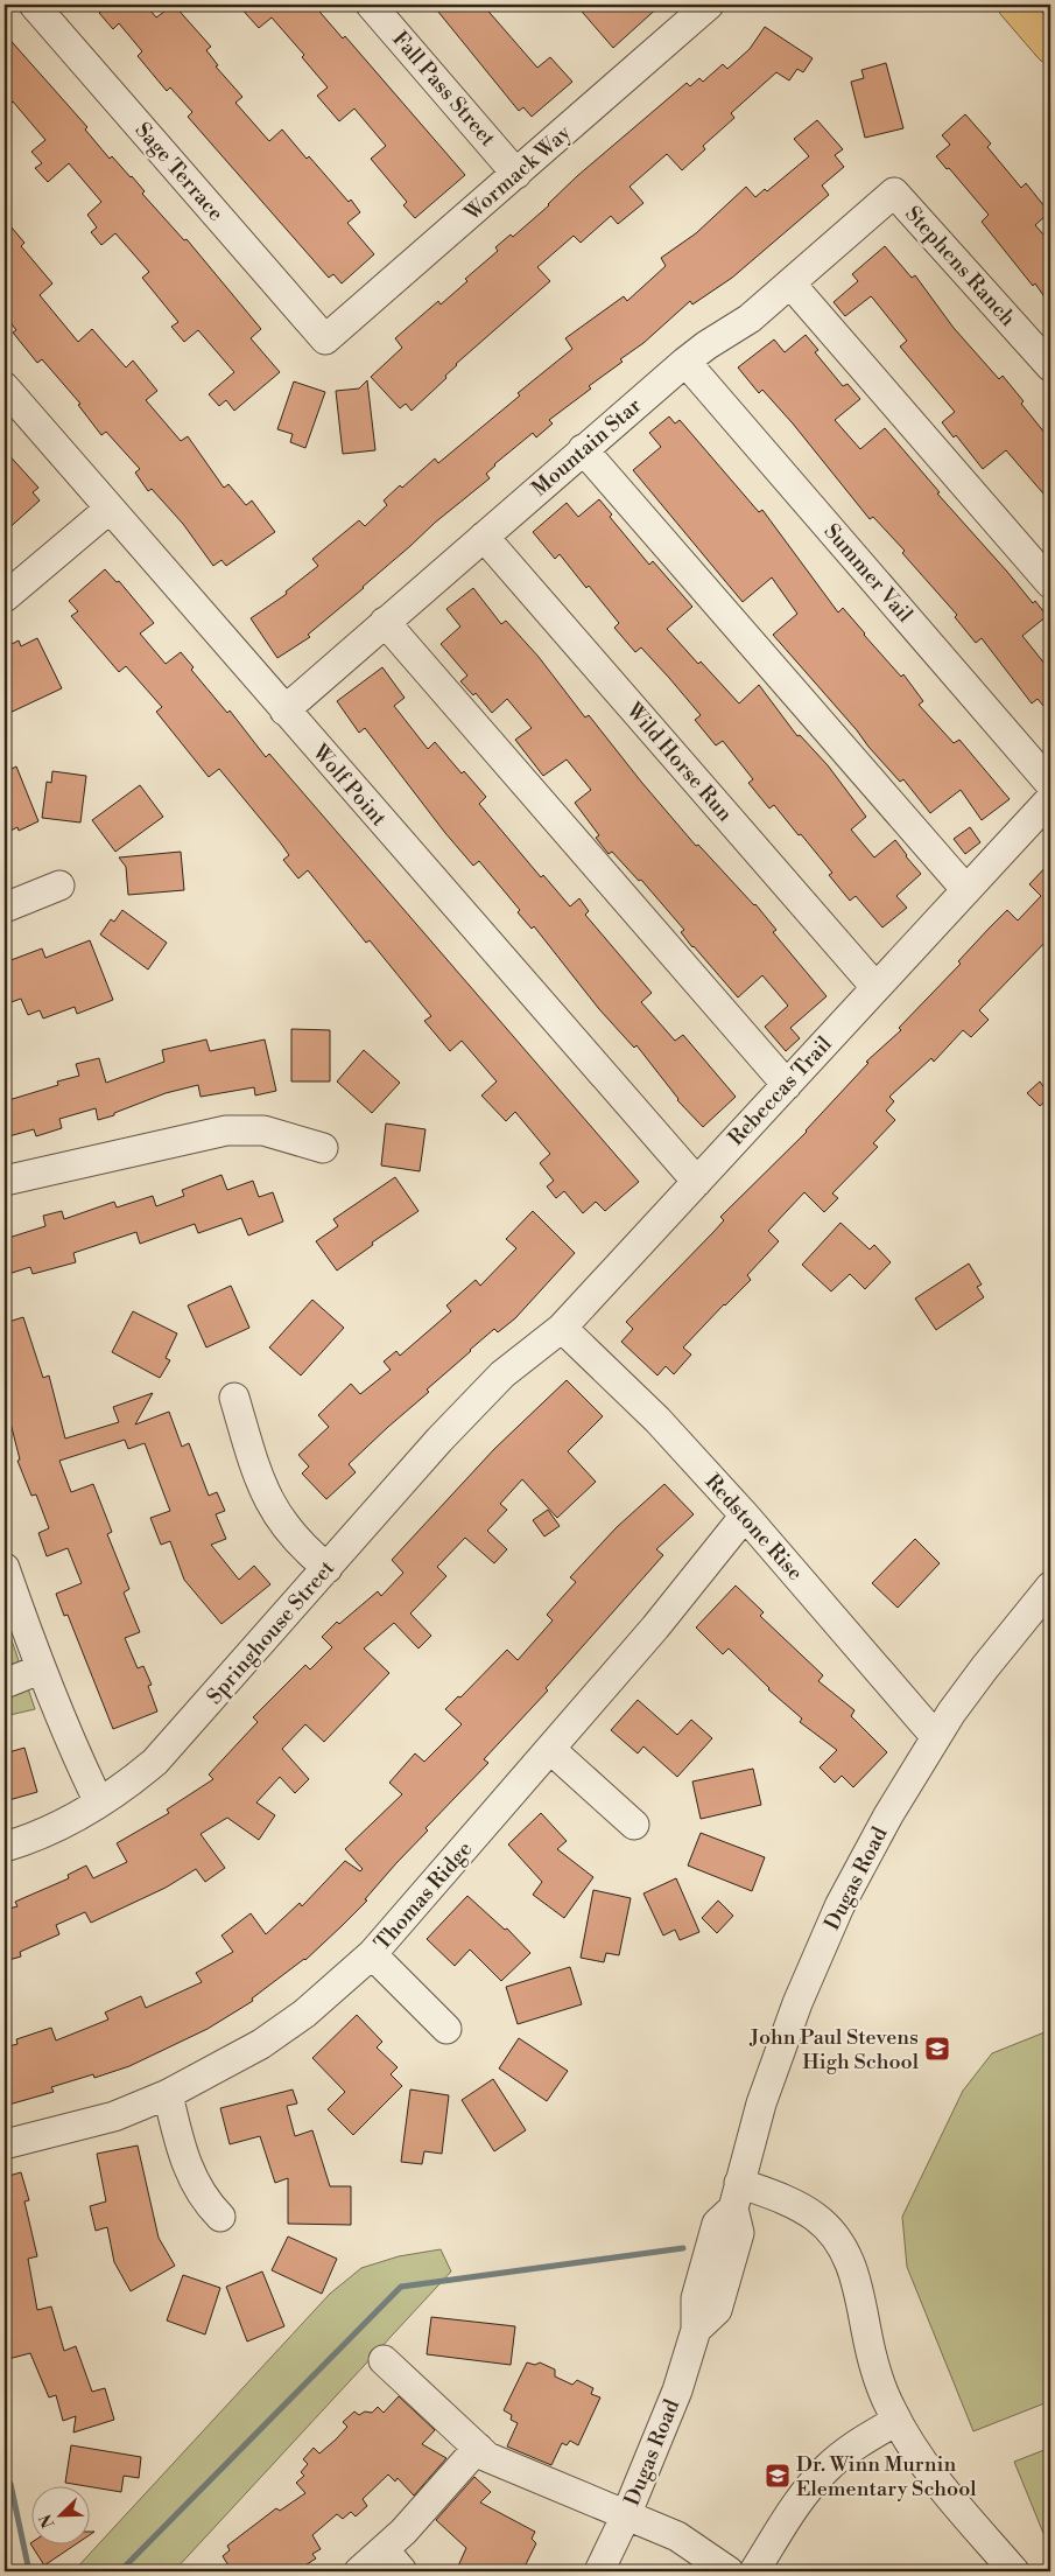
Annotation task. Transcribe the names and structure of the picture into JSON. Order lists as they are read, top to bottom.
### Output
{
  "streets": {
    "street": [
      "Fall Pass Street",
      "Sage Terrace",
      "Wormack Way",
      "Stephens Ranch",
      "Mountain Star",
      "Summer Vail",
      "Wild Horse Run",
      "Wolf Point",
      "Rebeccas Trail",
      "Redstone Rise",
      "Springhouse Street",
      "Dugas Road",
      "Thomas Ridge"
    ]
  },
  "crossings": [
    ["Fall Pass Street", "Wormack Way"],
    ["Sage Terrace", "Wormack Way"],
    ["Stephens Ranch", "Mountain Star"],
    ["Mountain Star", "Summer Vail"],
    ["Mountain Star", "Wild Horse Run"],
    ["Mountain Star", "Wolf Point"],
    ["Wild Horse Run", "Rebeccas Trail"],
    ["Wolf Point", "Rebeccas Trail"],
    ["Rebeccas Trail", "Redstone Rise"],
    ["Rebeccas Trail", "Springhouse Street"],
    ["Redstone Rise", "Dugas Road"],
    ["Redstone Rise", "Thomas Ridge"]
  ],
  "places": {
    "school or university": ["John Paul Stevens High School", "Dr. Winn Murnin Elementary School"]
  },
  "north": "bottom left"
}
